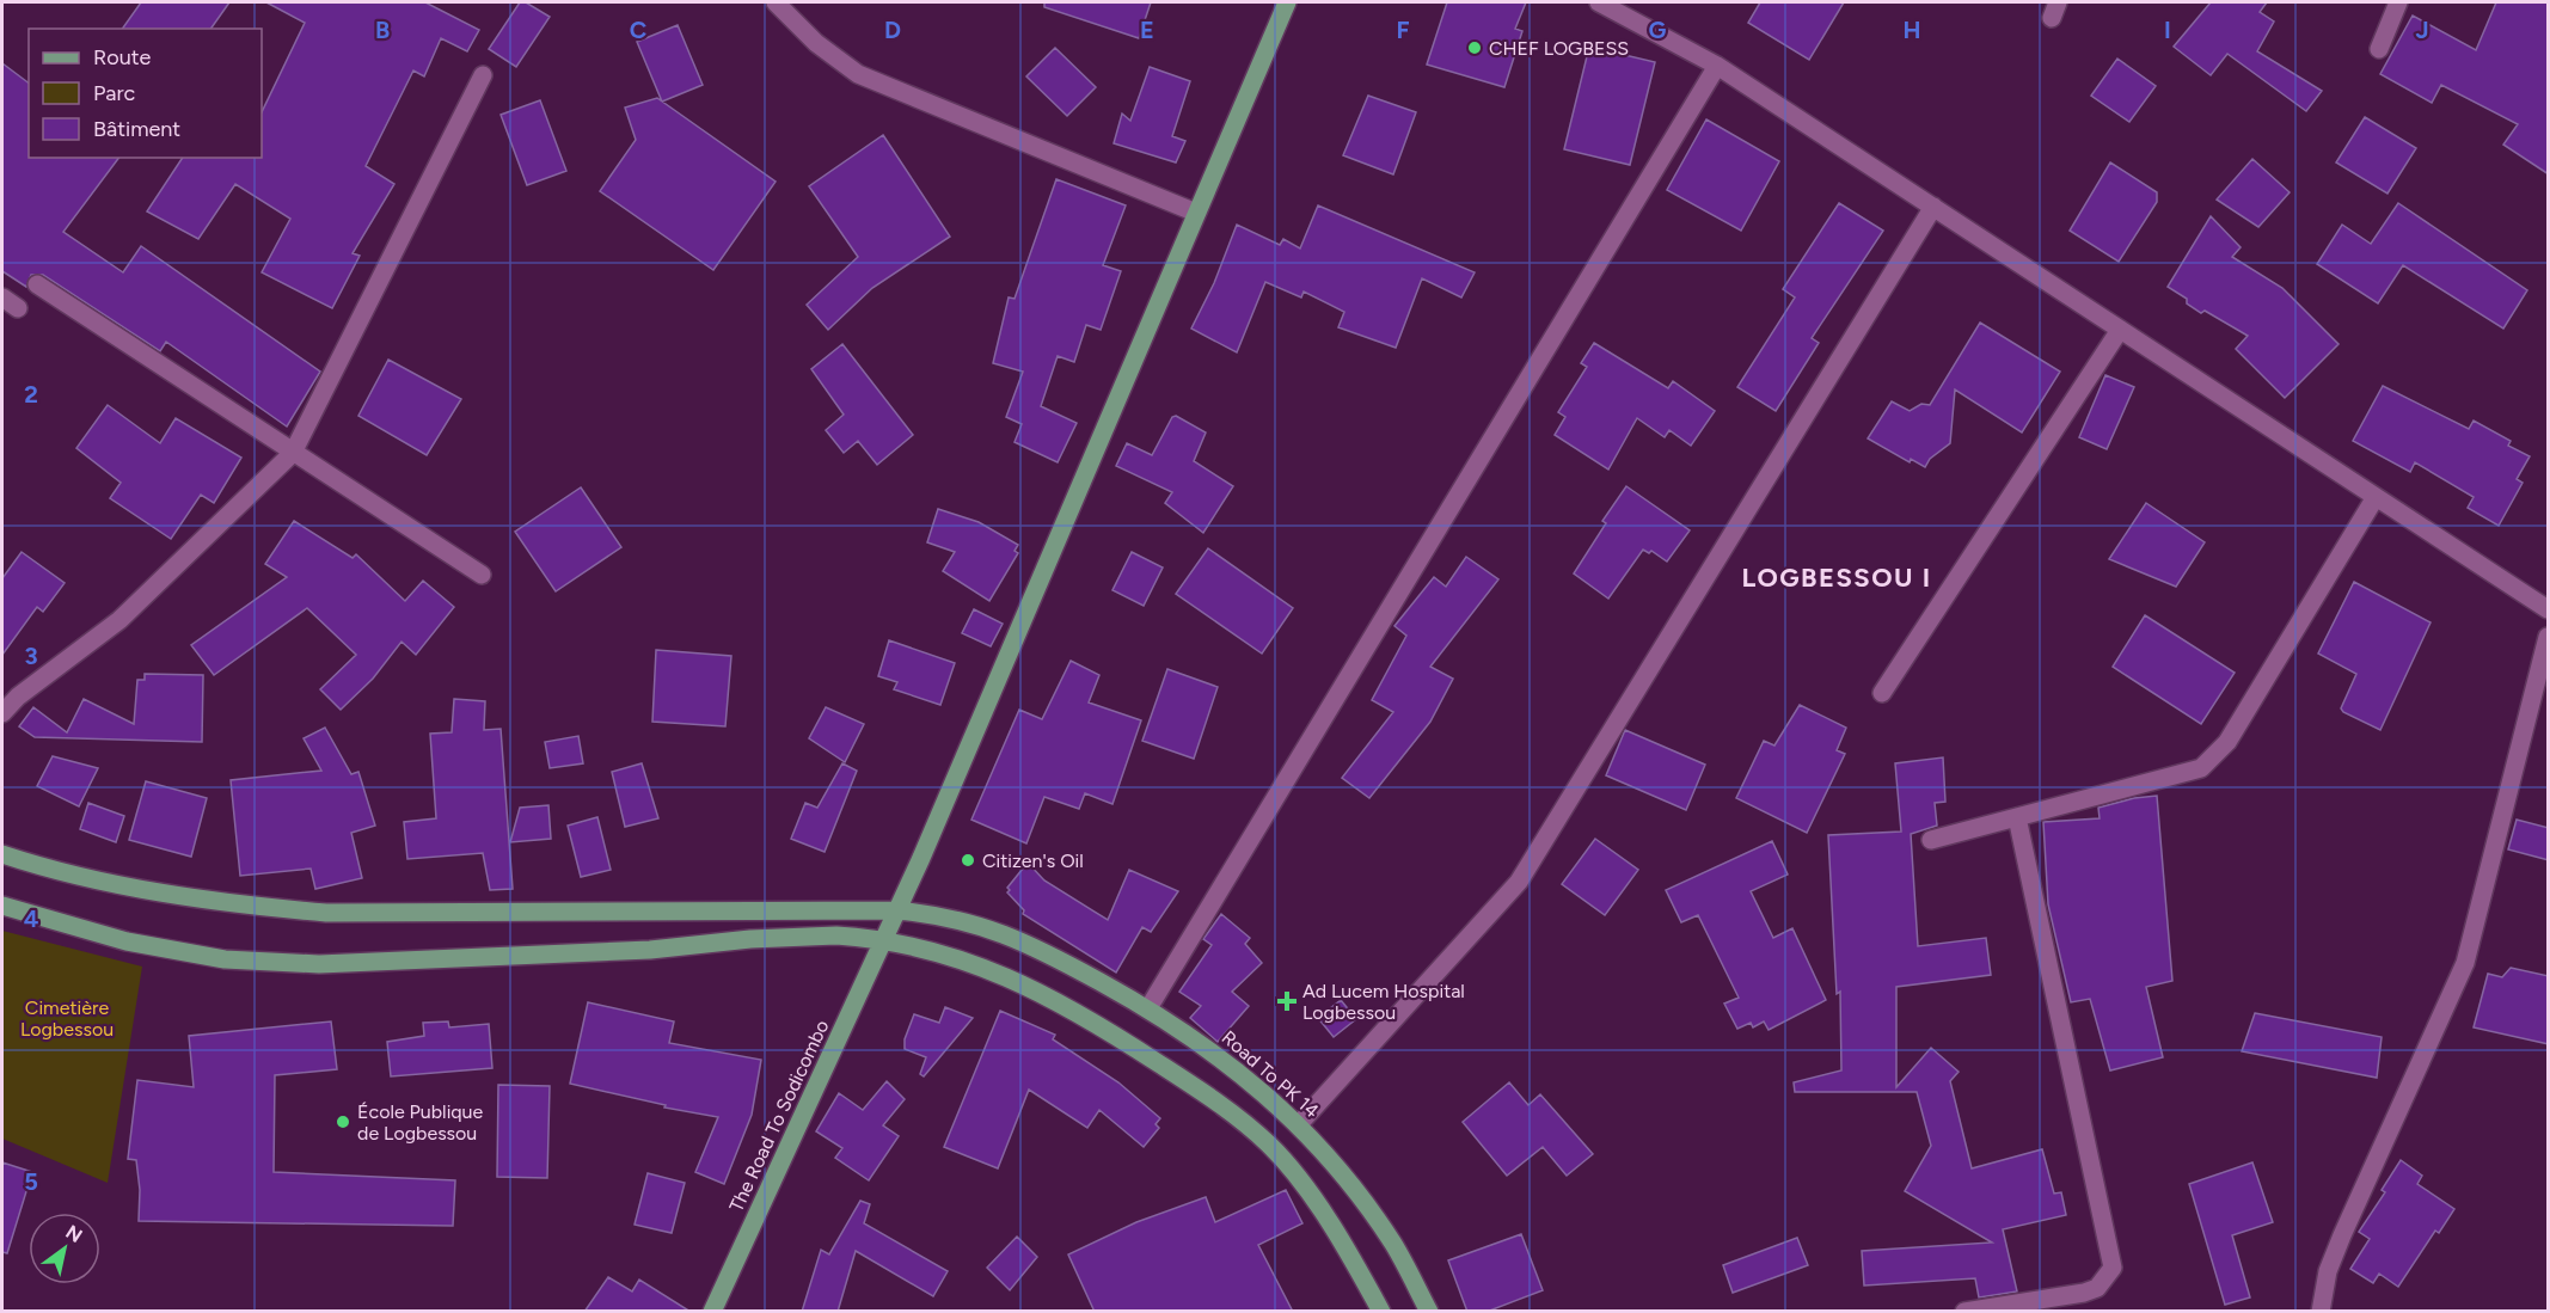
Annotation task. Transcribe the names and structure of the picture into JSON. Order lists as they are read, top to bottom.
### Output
{
  "streets": {
    "main road": ["Road To PK 14", "The Road To Sodicombo"]
  },
  "crossings": [
    ["Road To PK 14", "The Road To Sodicombo"]
  ],
  "districts": ["LOGBESSOU I"],
  "parks": ["Cimetière Logbessou"],
  "places": {
    "other": ["CHEF LOGBESS", "Citizen's Oil", "École Publique de Logbessou"],
    "health": ["Ad Lucem Hospital Logbessou"]
  },
  "legend": ["Route", "Parc", "Bâtiment"],
  "north": "top right",
  "grid": {
    "columns": [
      "B",
      "C",
      "D",
      "E",
      "F",
      "G",
      "H",
      "I",
      "J"
    ],
    "rows": [
      "2",
      "3",
      "4",
      "5"
    ]
  }
}
